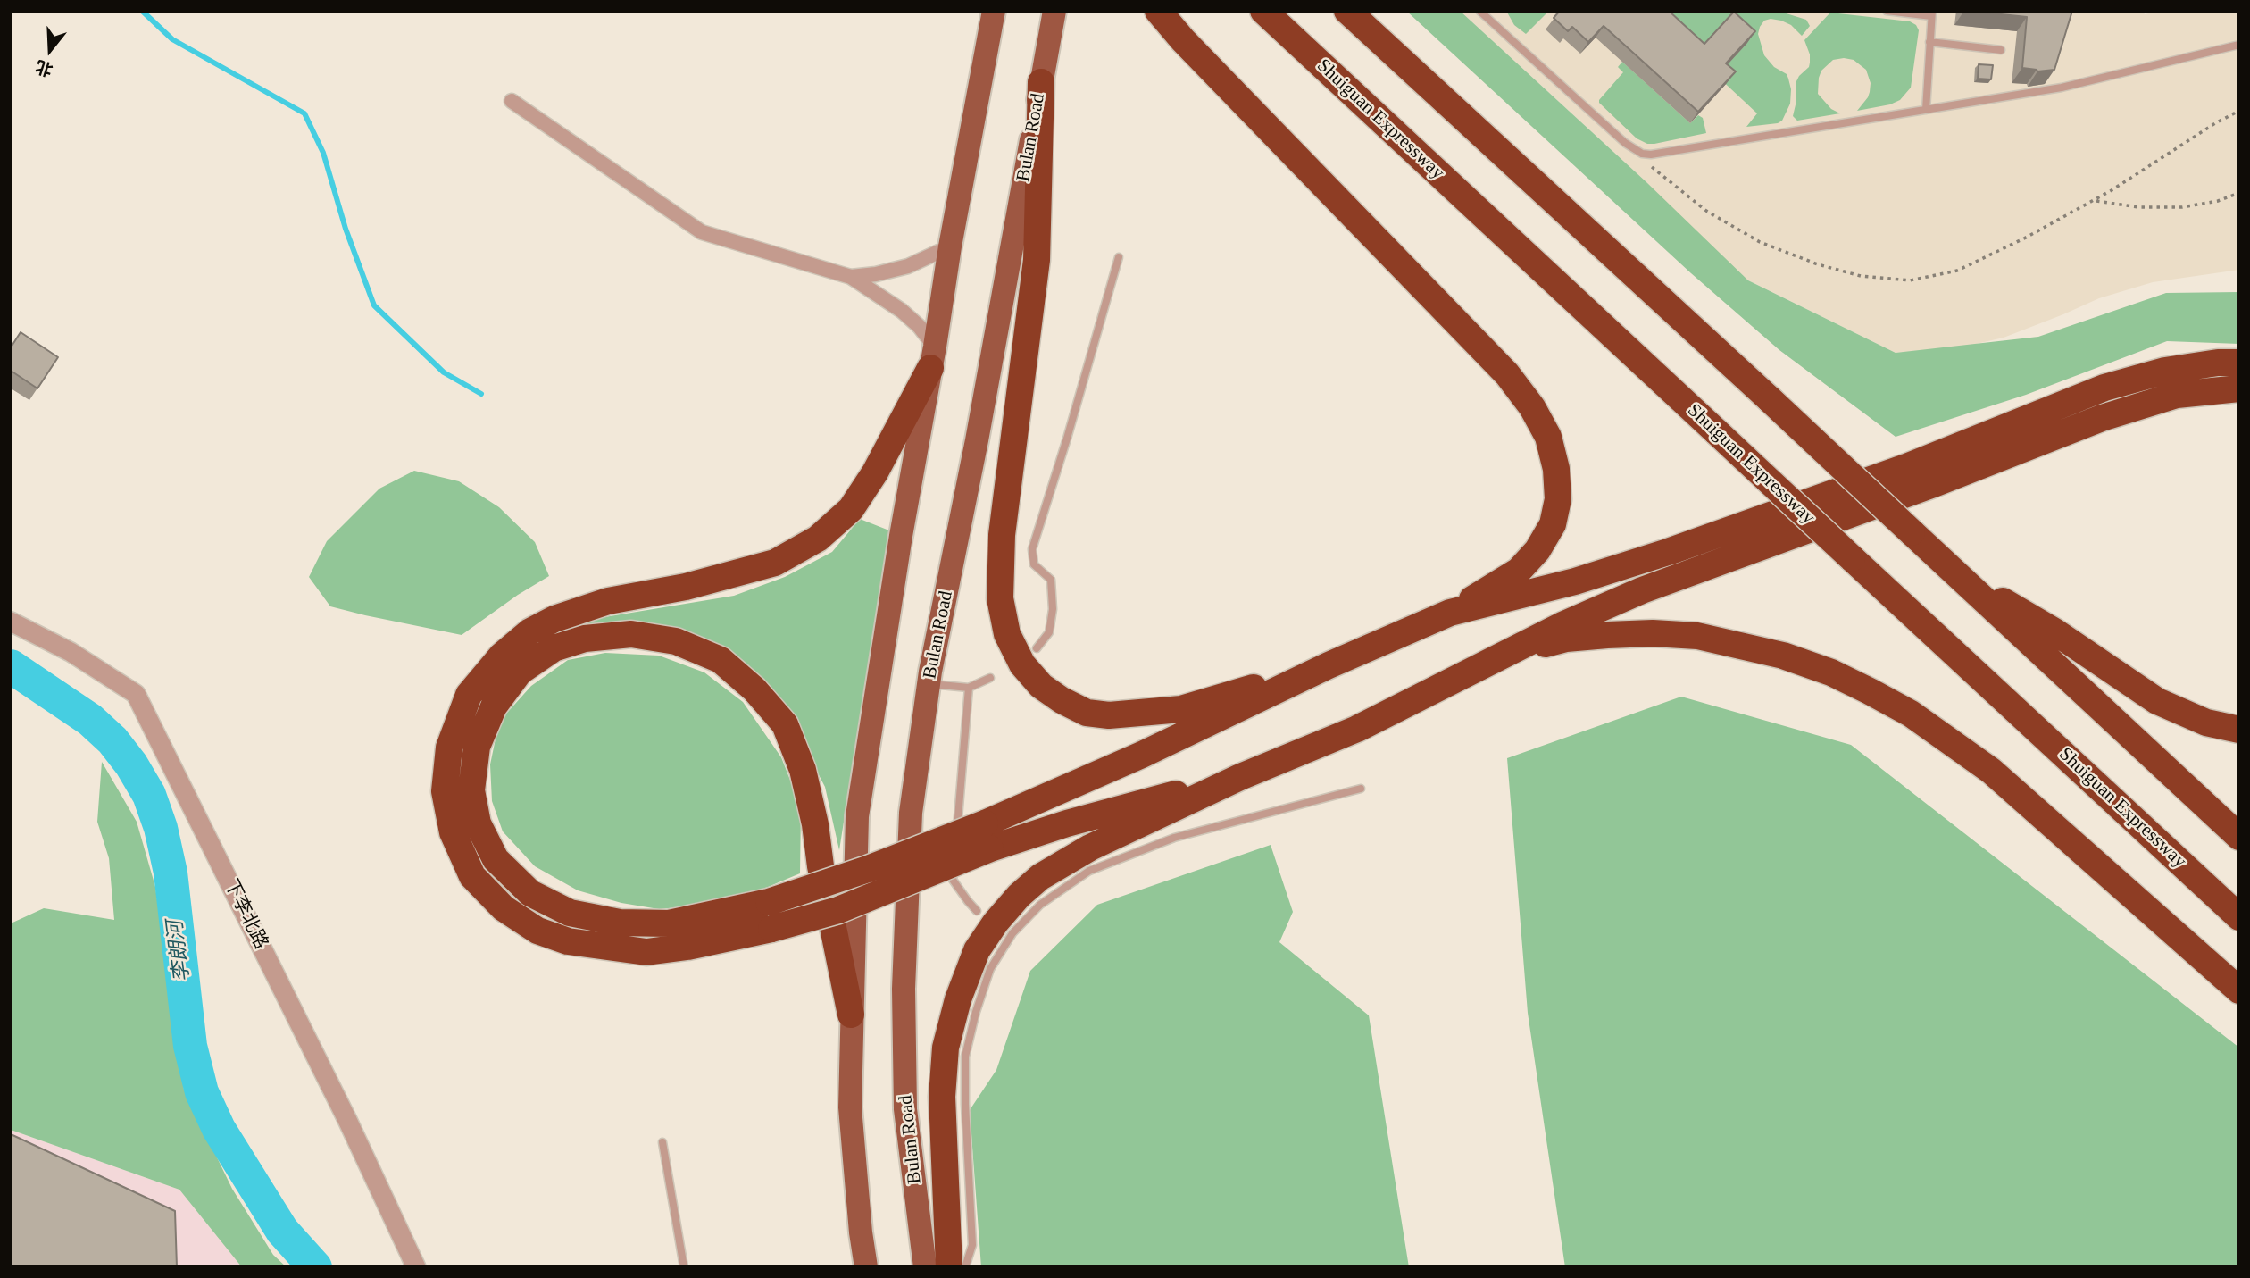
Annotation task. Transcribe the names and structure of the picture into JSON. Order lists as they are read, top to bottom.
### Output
{
  "streets": {
    "highway": ["Shuiguan Expressway"],
    "main road": ["Bulan Road"],
    "street": ["下李北路"]
  },
  "water": ["李朗河"],
  "north": "bottom"
}
